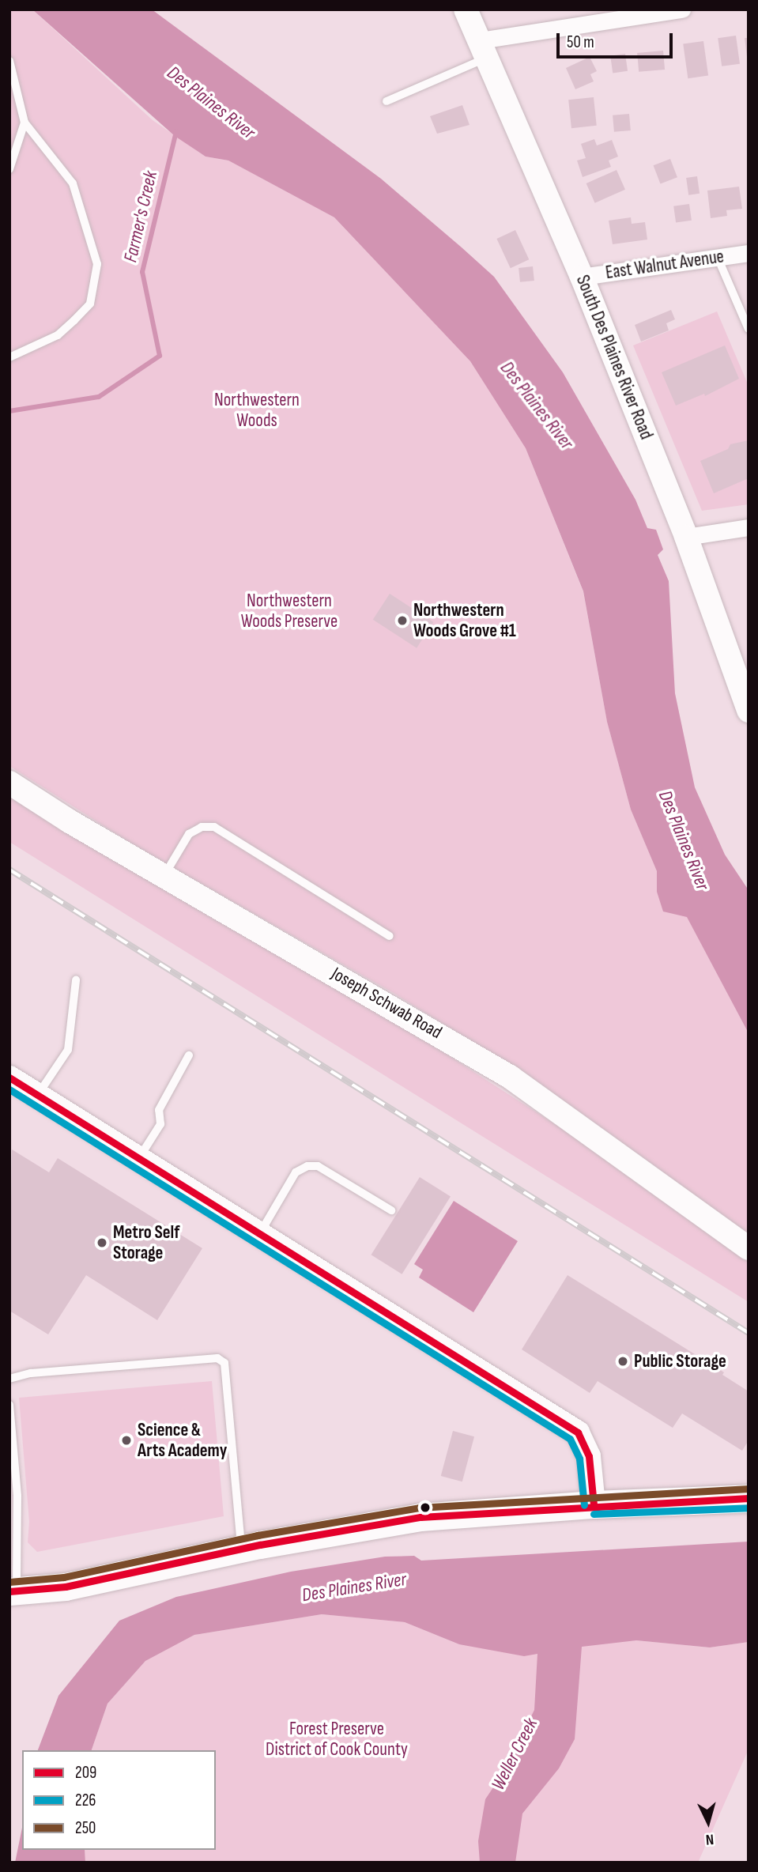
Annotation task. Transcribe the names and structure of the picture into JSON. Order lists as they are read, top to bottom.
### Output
{
  "streets": {
    "main road": ["South Des Plaines River Road", "Joseph Schwab Road"],
    "street": ["East Walnut Avenue"]
  },
  "crossings": [
    ["East Walnut Avenue", "South Des Plaines River Road"]
  ],
  "water": ["Des Plaines River", "Farmer's Creek", "Weller Creek"],
  "parks": ["Northwestern Woods", "Northwestern Woods Preserve", "Forest Preserve District of Cook County"],
  "places": [
    "Northwestern Woods Grove #1",
    "Metro Self Storage",
    "Public Storage",
    "Science & Arts Academy"
  ],
  "lines": ["transit line 209", "transit line 226", "transit line 250"],
  "legend": ["209", "226", "250"],
  "scale_bar": "50 m",
  "north": "bottom"
}
